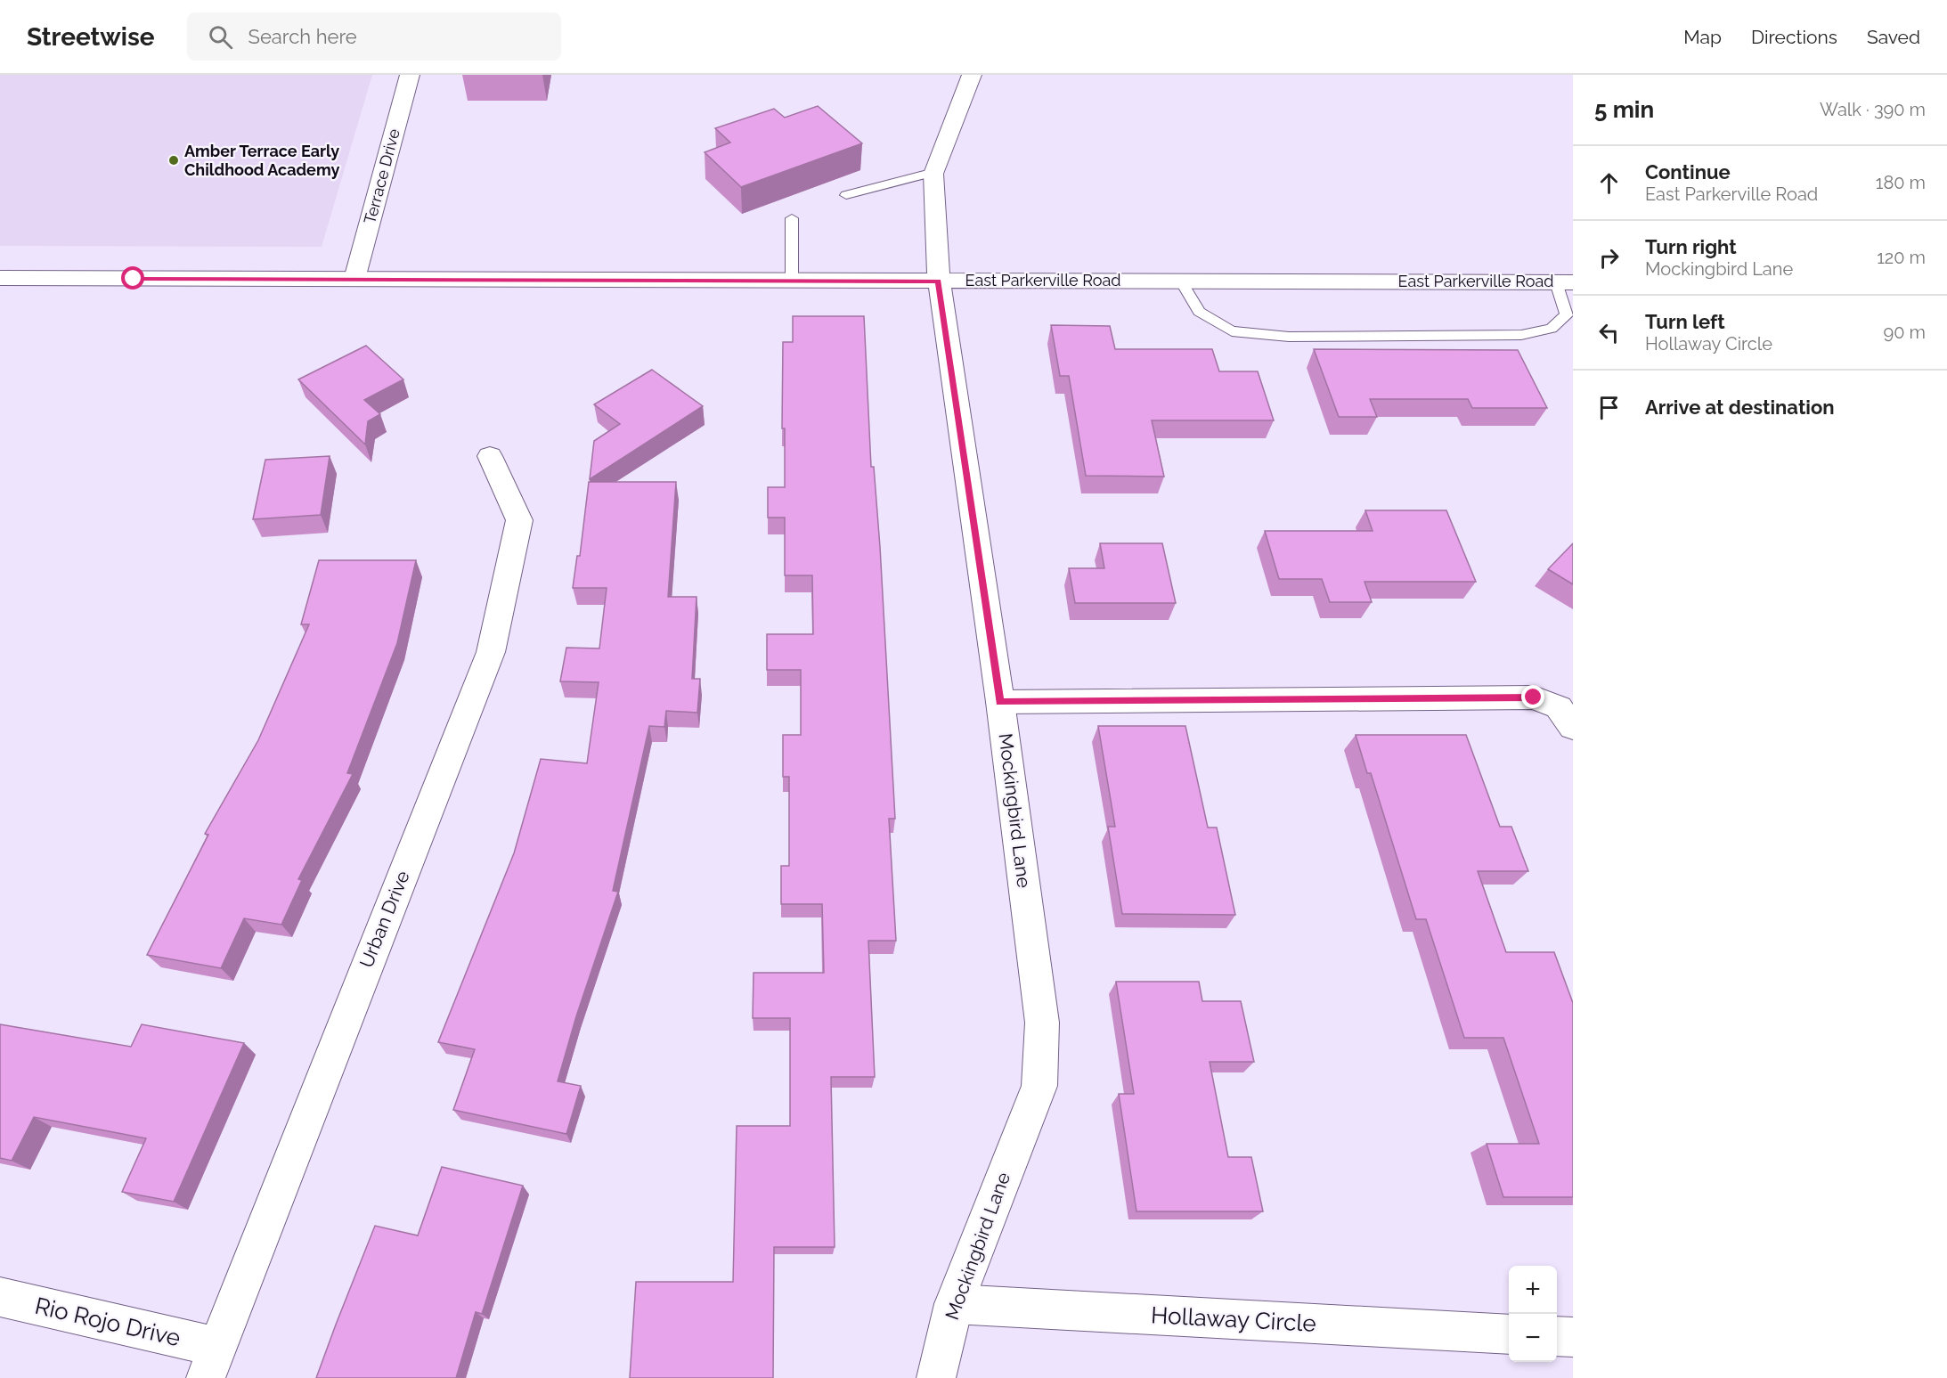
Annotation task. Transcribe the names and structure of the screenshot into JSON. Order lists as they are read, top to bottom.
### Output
{
  "streets": {
    "street": [
      "Terrace Drive",
      "East Parkerville Road",
      "Mockingbird Lane",
      "Urban Drive",
      "Hollaway Circle",
      "Rio Rojo Drive"
    ]
  },
  "crossings": [
    ["Terrace Drive", "East Parkerville Road"],
    ["East Parkerville Road", "Mockingbird Lane"],
    ["Mockingbird Lane", "Hollaway Circle"],
    ["Urban Drive", "Rio Rojo Drive"]
  ],
  "places": ["Amber Terrace Early Childhood Academy"],
  "page": {
    "header": "Streetwise",
    "search": "Search here",
    "nav": ["Map", "Directions", "Saved"],
    "heading": ["5 min", "Walk · 390 m"],
    "list": [
      ["Continue", "East Parkerville Road", "180 m"],
      ["Turn right", "Mockingbird Lane", "120 m"],
      ["Turn left", "Hollaway Circle", "90 m"],
      "Arrive at destination"
    ],
    "map_buttons": ["+", "−"]
  }
}
